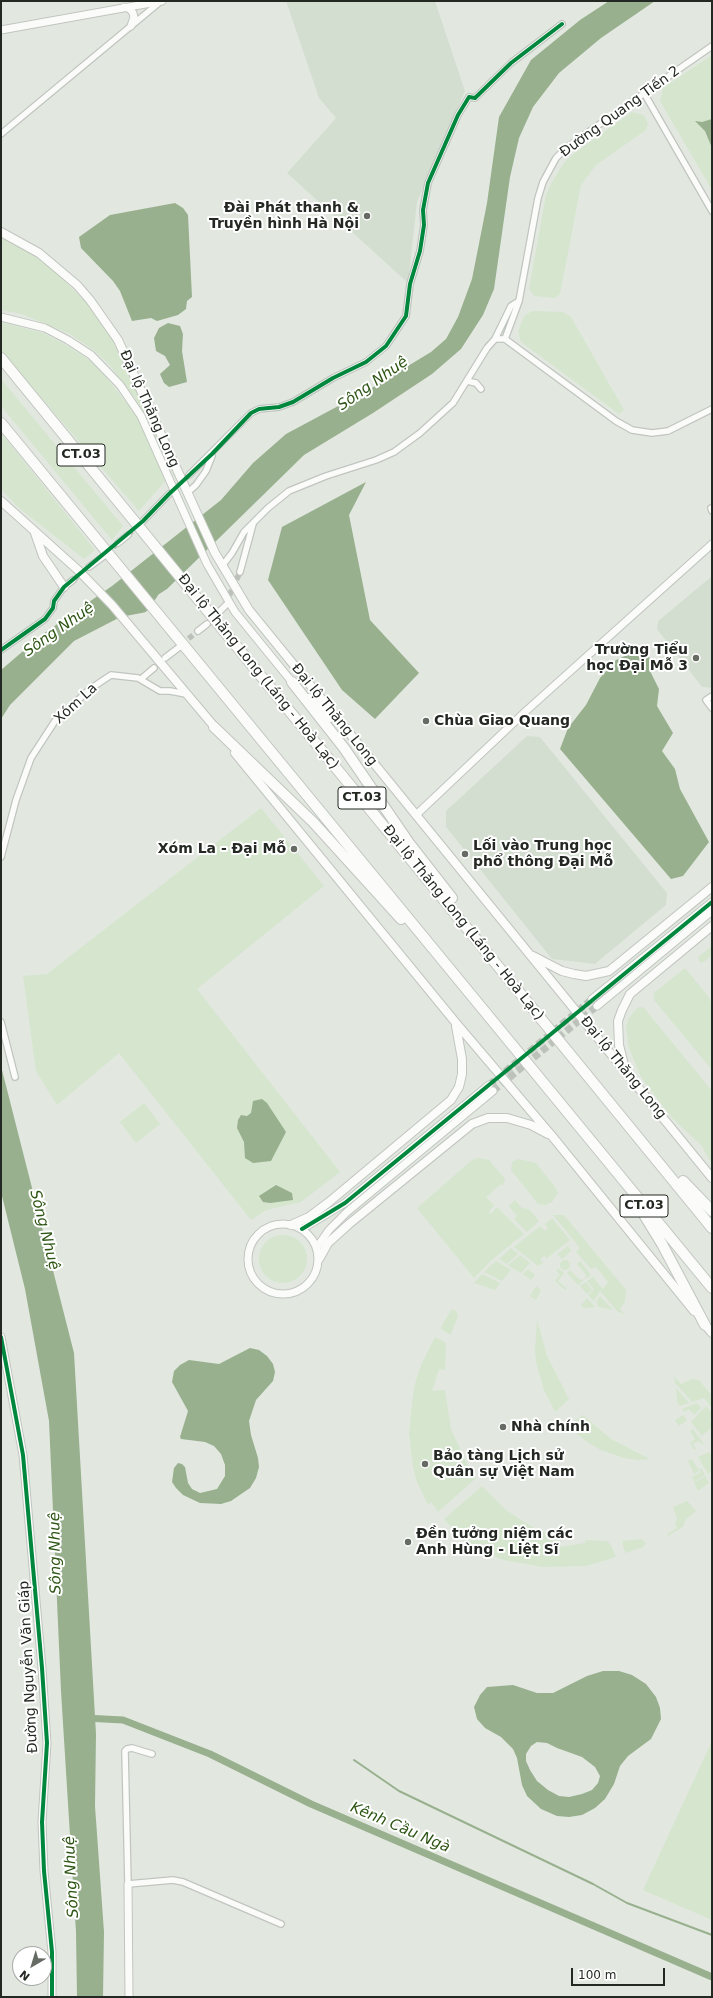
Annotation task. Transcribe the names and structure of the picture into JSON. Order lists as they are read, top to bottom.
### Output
{
  "streets": {
    "highway": ["CT.03", "Đại lộ Thăng Long (Láng - Hoà Lạc)"],
    "main road": ["Đại lộ Thăng Long"],
    "street": ["Đường Quang Tiến 2", "Xóm La", "Đường Nguyễn Văn Giáp"]
  },
  "water": ["Sông Nhuệ", "Kênh Cầu Ngà"],
  "places": [
    "Đài Phát thanh & Truyền hình Hà Nội",
    "Trường Tiểu học Đại Mỗ 3",
    "Chùa Giao Quang",
    "Xóm La - Đại Mỗ",
    "Lối vào Trung học phổ thông Đại Mỗ",
    "Nhà chính",
    "Bảo tàng Lịch sử Quân sự Việt Nam",
    "Đền tưởng niệm các Anh Hùng - Liệt Sĩ"
  ],
  "scale_bar": "100 m",
  "north": "bottom left"
}
